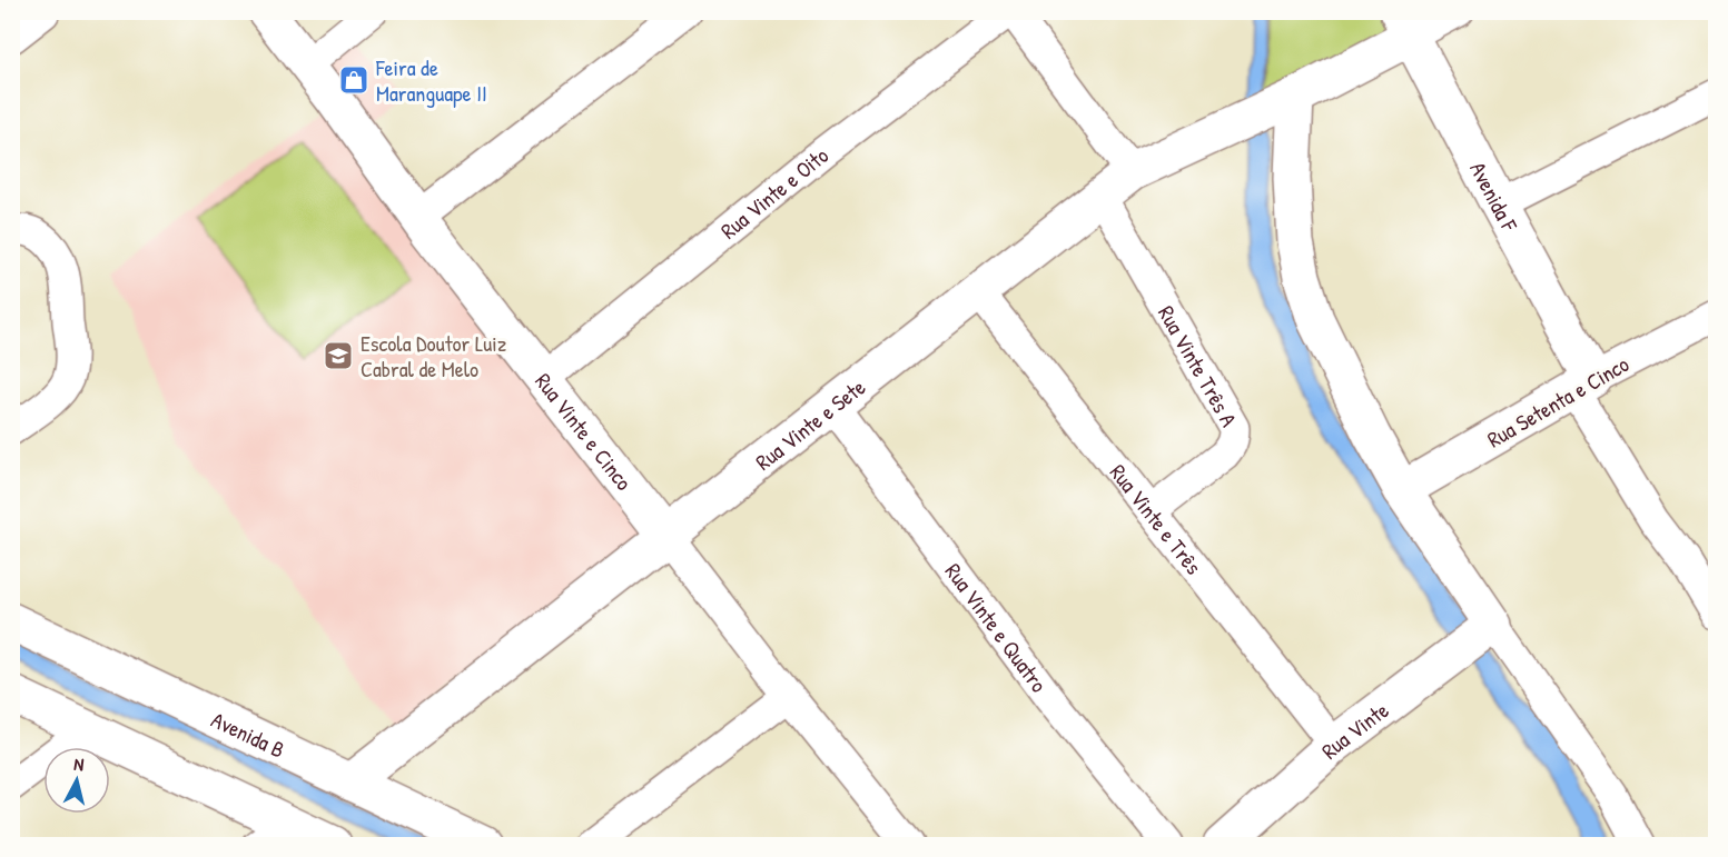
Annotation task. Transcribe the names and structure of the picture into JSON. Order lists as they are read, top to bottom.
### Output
{
  "streets": {
    "street": [
      "Rua Vinte e Oito",
      "Avenida F",
      "Rua Vinte Três A",
      "Rua Setenta e Cinco",
      "Rua Vinte e Sete",
      "Rua Vinte e Cinco",
      "Rua Vinte e Três",
      "Rua Vinte e Quatro",
      "Rua Vinte",
      "Avenida B"
    ]
  },
  "crossings": [
    ["Rua Vinte e Oito", "Rua Vinte e Cinco"],
    ["Avenida F", "Rua Setenta e Cinco"],
    ["Avenida F", "Rua Vinte e Sete"],
    ["Rua Vinte Três A", "Rua Vinte e Sete"],
    ["Rua Vinte Três A", "Rua Vinte e Três"],
    ["Rua Vinte e Sete", "Rua Vinte e Cinco"],
    ["Rua Vinte e Sete", "Rua Vinte e Três"],
    ["Rua Vinte e Sete", "Rua Vinte e Quatro"],
    ["Rua Vinte e Sete", "Avenida B"],
    ["Rua Vinte e Três", "Rua Vinte"]
  ],
  "places": {
    "shop": ["Feira de Maranguape II"],
    "school or university": ["Escola Doutor Luiz Cabral de Melo"]
  },
  "north": "top"
}
